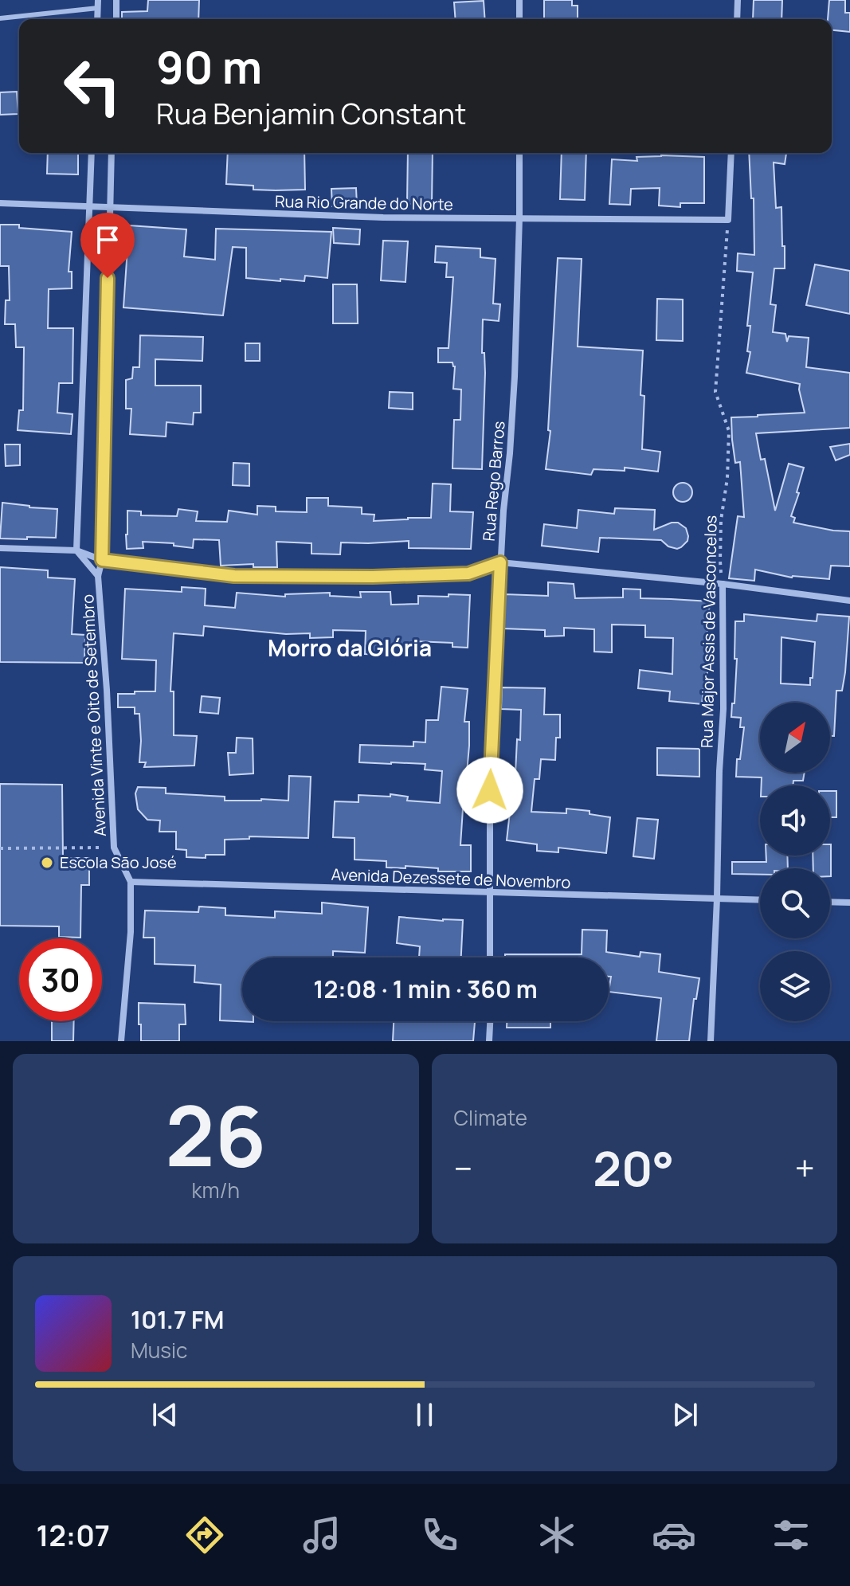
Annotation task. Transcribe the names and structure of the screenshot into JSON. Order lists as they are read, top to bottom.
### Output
{
  "streets": {
    "street": [
      "Rua Rio Grande do Norte",
      "Rua Rego Barros",
      "Rua Major Assis de Vasconcelos",
      "Avenida Vinte e Oito de Setembro",
      "Avenida Dezessete de Novembro"
    ]
  },
  "crossings": [
    ["Rua Rio Grande do Norte", "Rua Rego Barros"],
    ["Rua Rio Grande do Norte", "Rua Major Assis de Vasconcelos"],
    ["Rua Rio Grande do Norte", "Avenida Vinte e Oito de Setembro"],
    ["Rua Rego Barros", "Avenida Dezessete de Novembro"],
    ["Rua Major Assis de Vasconcelos", "Avenida Dezessete de Novembro"],
    ["Avenida Vinte e Oito de Setembro", "Avenida Dezessete de Novembro"]
  ],
  "districts": ["Morro da Glória"],
  "places": ["Escola São José"],
  "north": "top right",
  "page": {
    "turn": ["90 m", "Rua Benjamin Constant"],
    "limit": "30",
    "trip": "12:08 · 1 min · 360 m",
    "tile": [
      ["26", "km/h"],
      "Climate"
    ],
    "heat": ["−", "20°", "+"],
    "song": ["101.7 FM", "Music"],
    "tabs": "12:07"
  }
}
